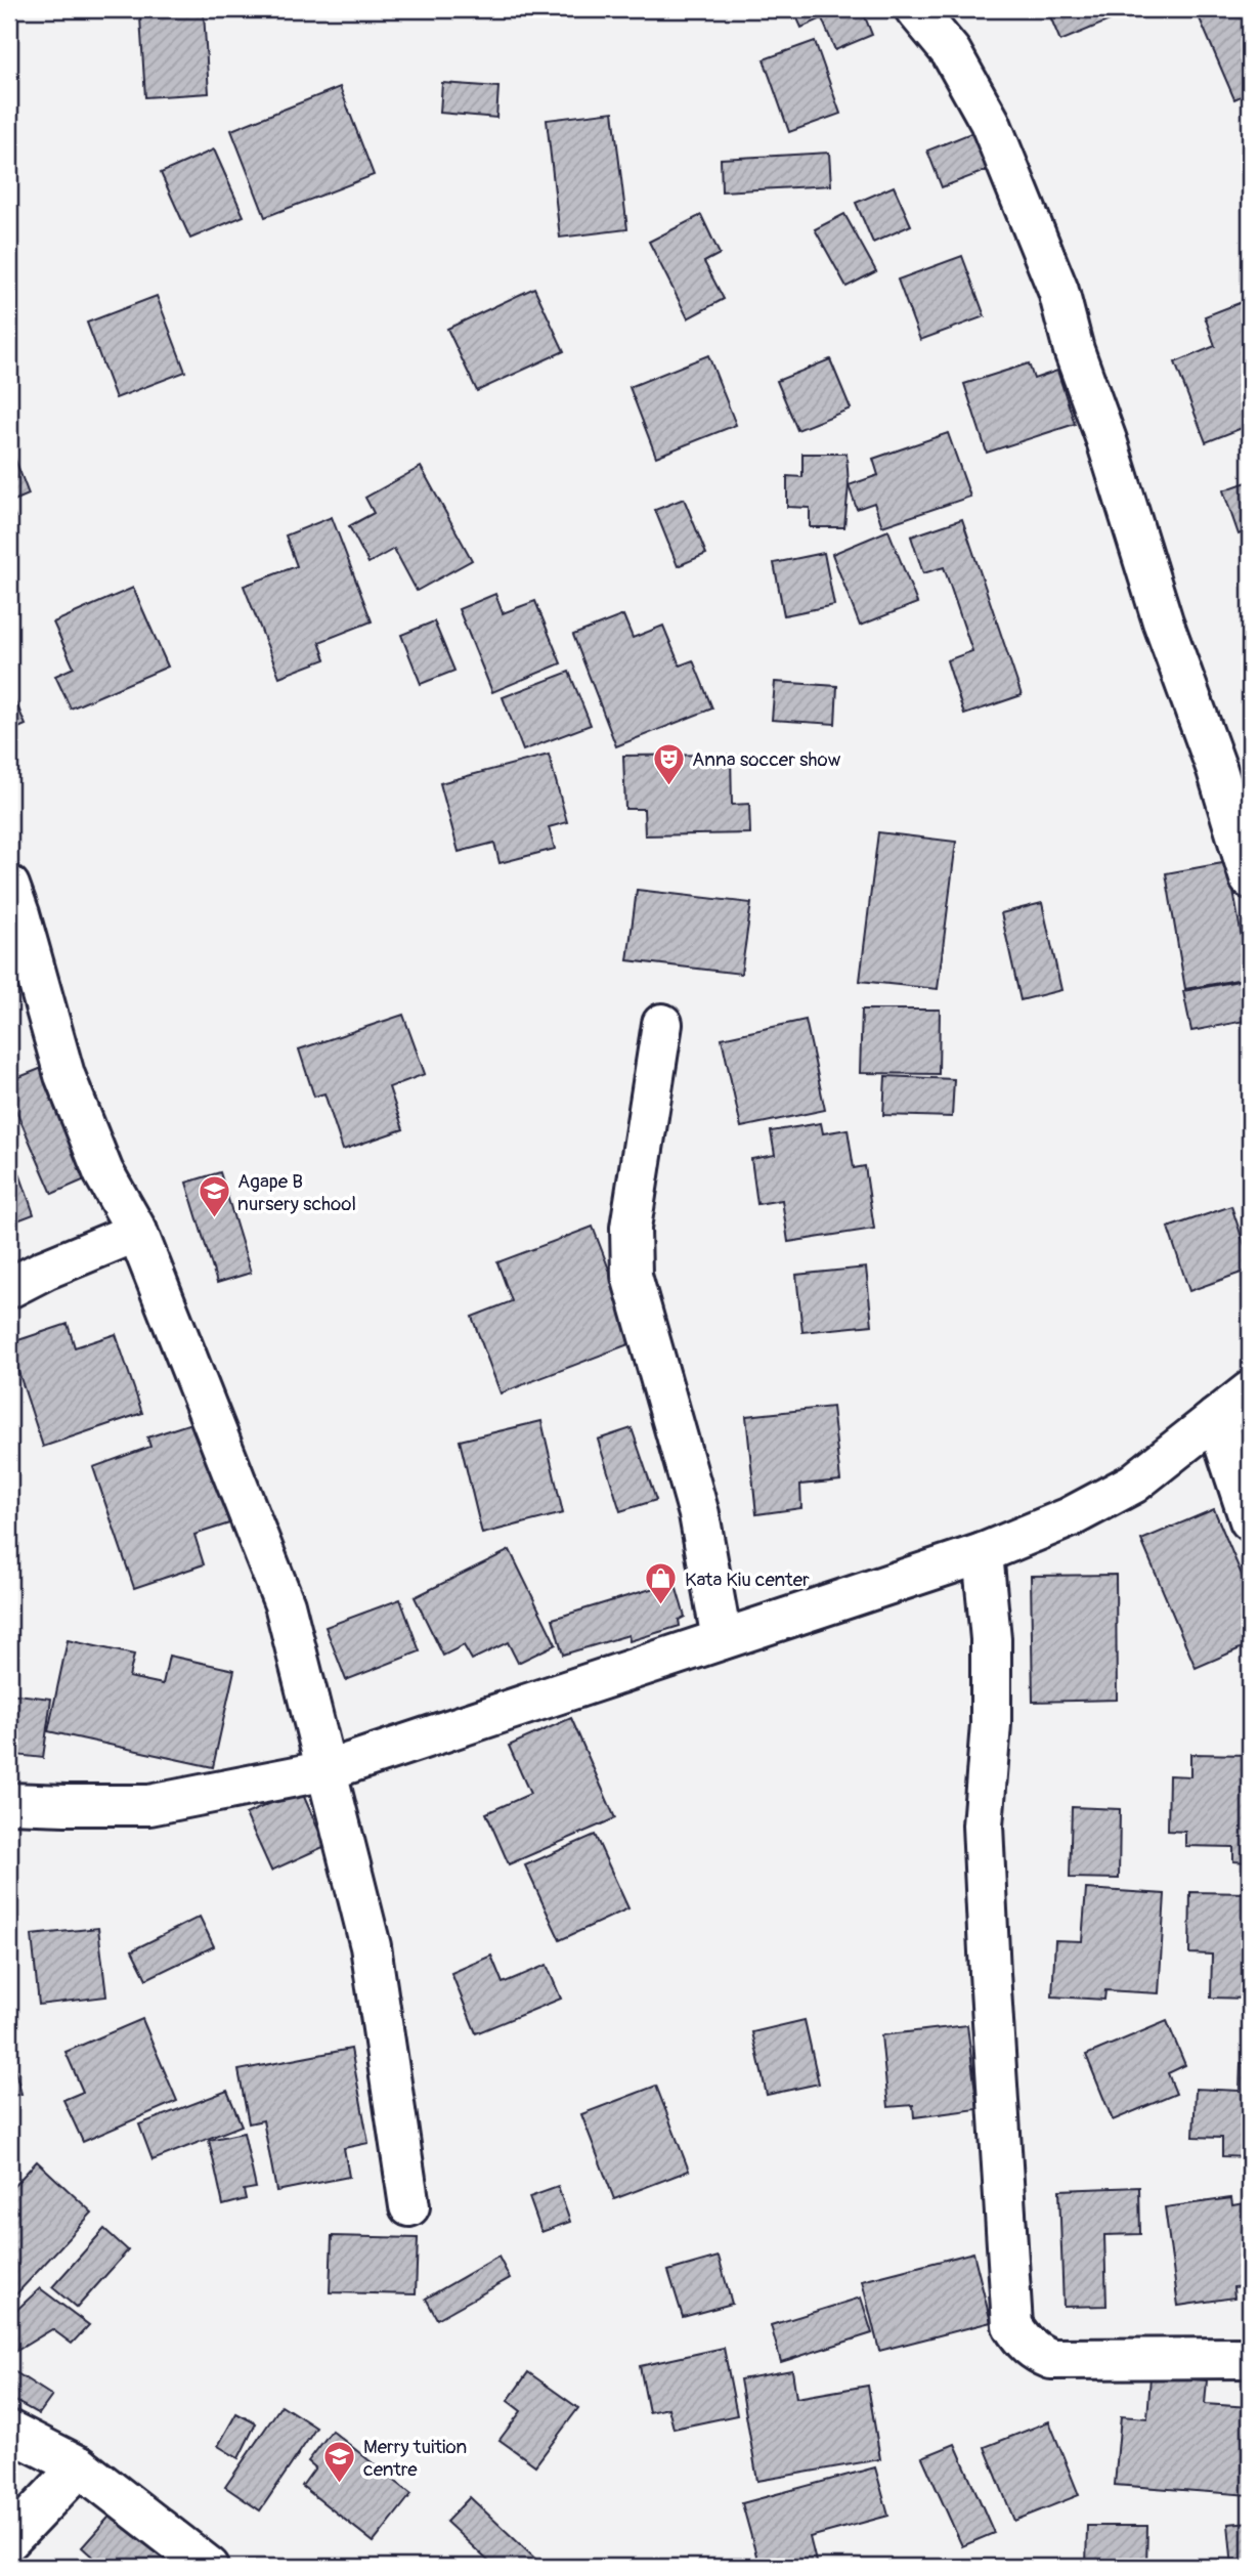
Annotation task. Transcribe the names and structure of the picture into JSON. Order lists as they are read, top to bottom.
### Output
{
  "places": {
    "theatre": ["Anna soccer show"],
    "school or university": ["Agape B nursery school", "Merry tuition centre"],
    "shop": ["Kata Kiu center"]
  }
}
